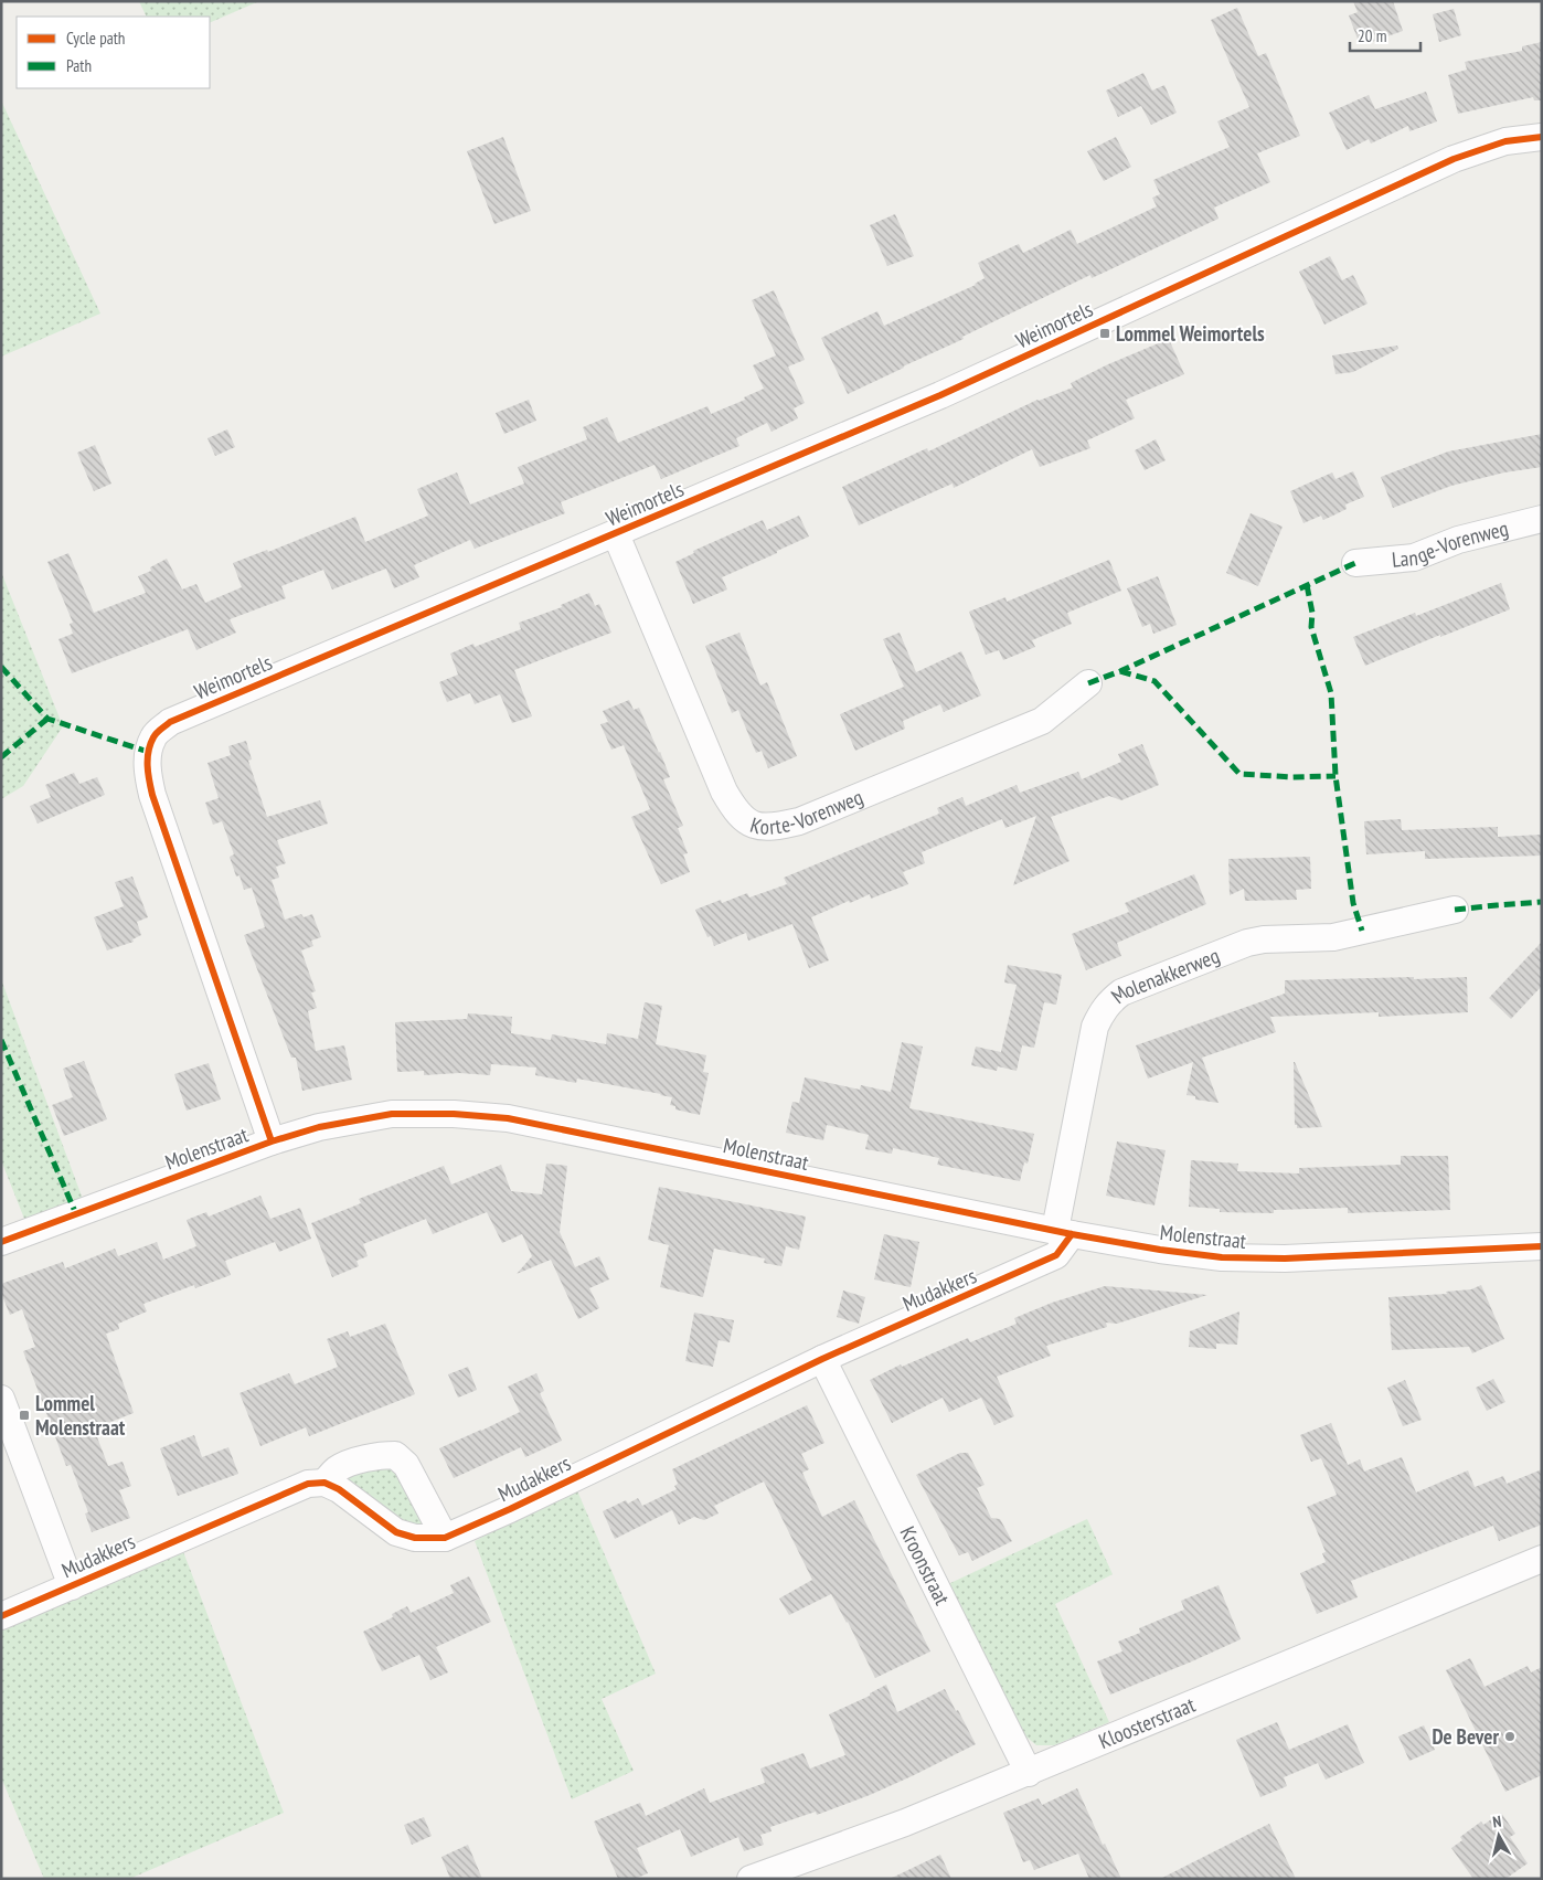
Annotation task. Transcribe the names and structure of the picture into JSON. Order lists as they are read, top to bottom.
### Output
{
  "streets": {
    "street": [
      "Weimortels",
      "Lange-Vorenweg",
      "Korte-Vorenweg",
      "Molenakkerweg",
      "Molenstraat",
      "Mudakkers",
      "Kroonstraat",
      "Kloosterstraat"
    ]
  },
  "crossings": [
    ["Weimortels", "Korte-Vorenweg"],
    ["Weimortels", "Molenstraat"],
    ["Molenakkerweg", "Molenstraat"],
    ["Molenakkerweg", "Mudakkers"],
    ["Molenstraat", "Mudakkers"],
    ["Mudakkers", "Kroonstraat"],
    ["Kroonstraat", "Kloosterstraat"]
  ],
  "places": {
    "transit": ["Lommel Weimortels", "Lommel Molenstraat"],
    "other": ["De Bever"]
  },
  "legend": ["Cycle path", "Path"],
  "scale_bar": "20 m",
  "north": "top"
}
